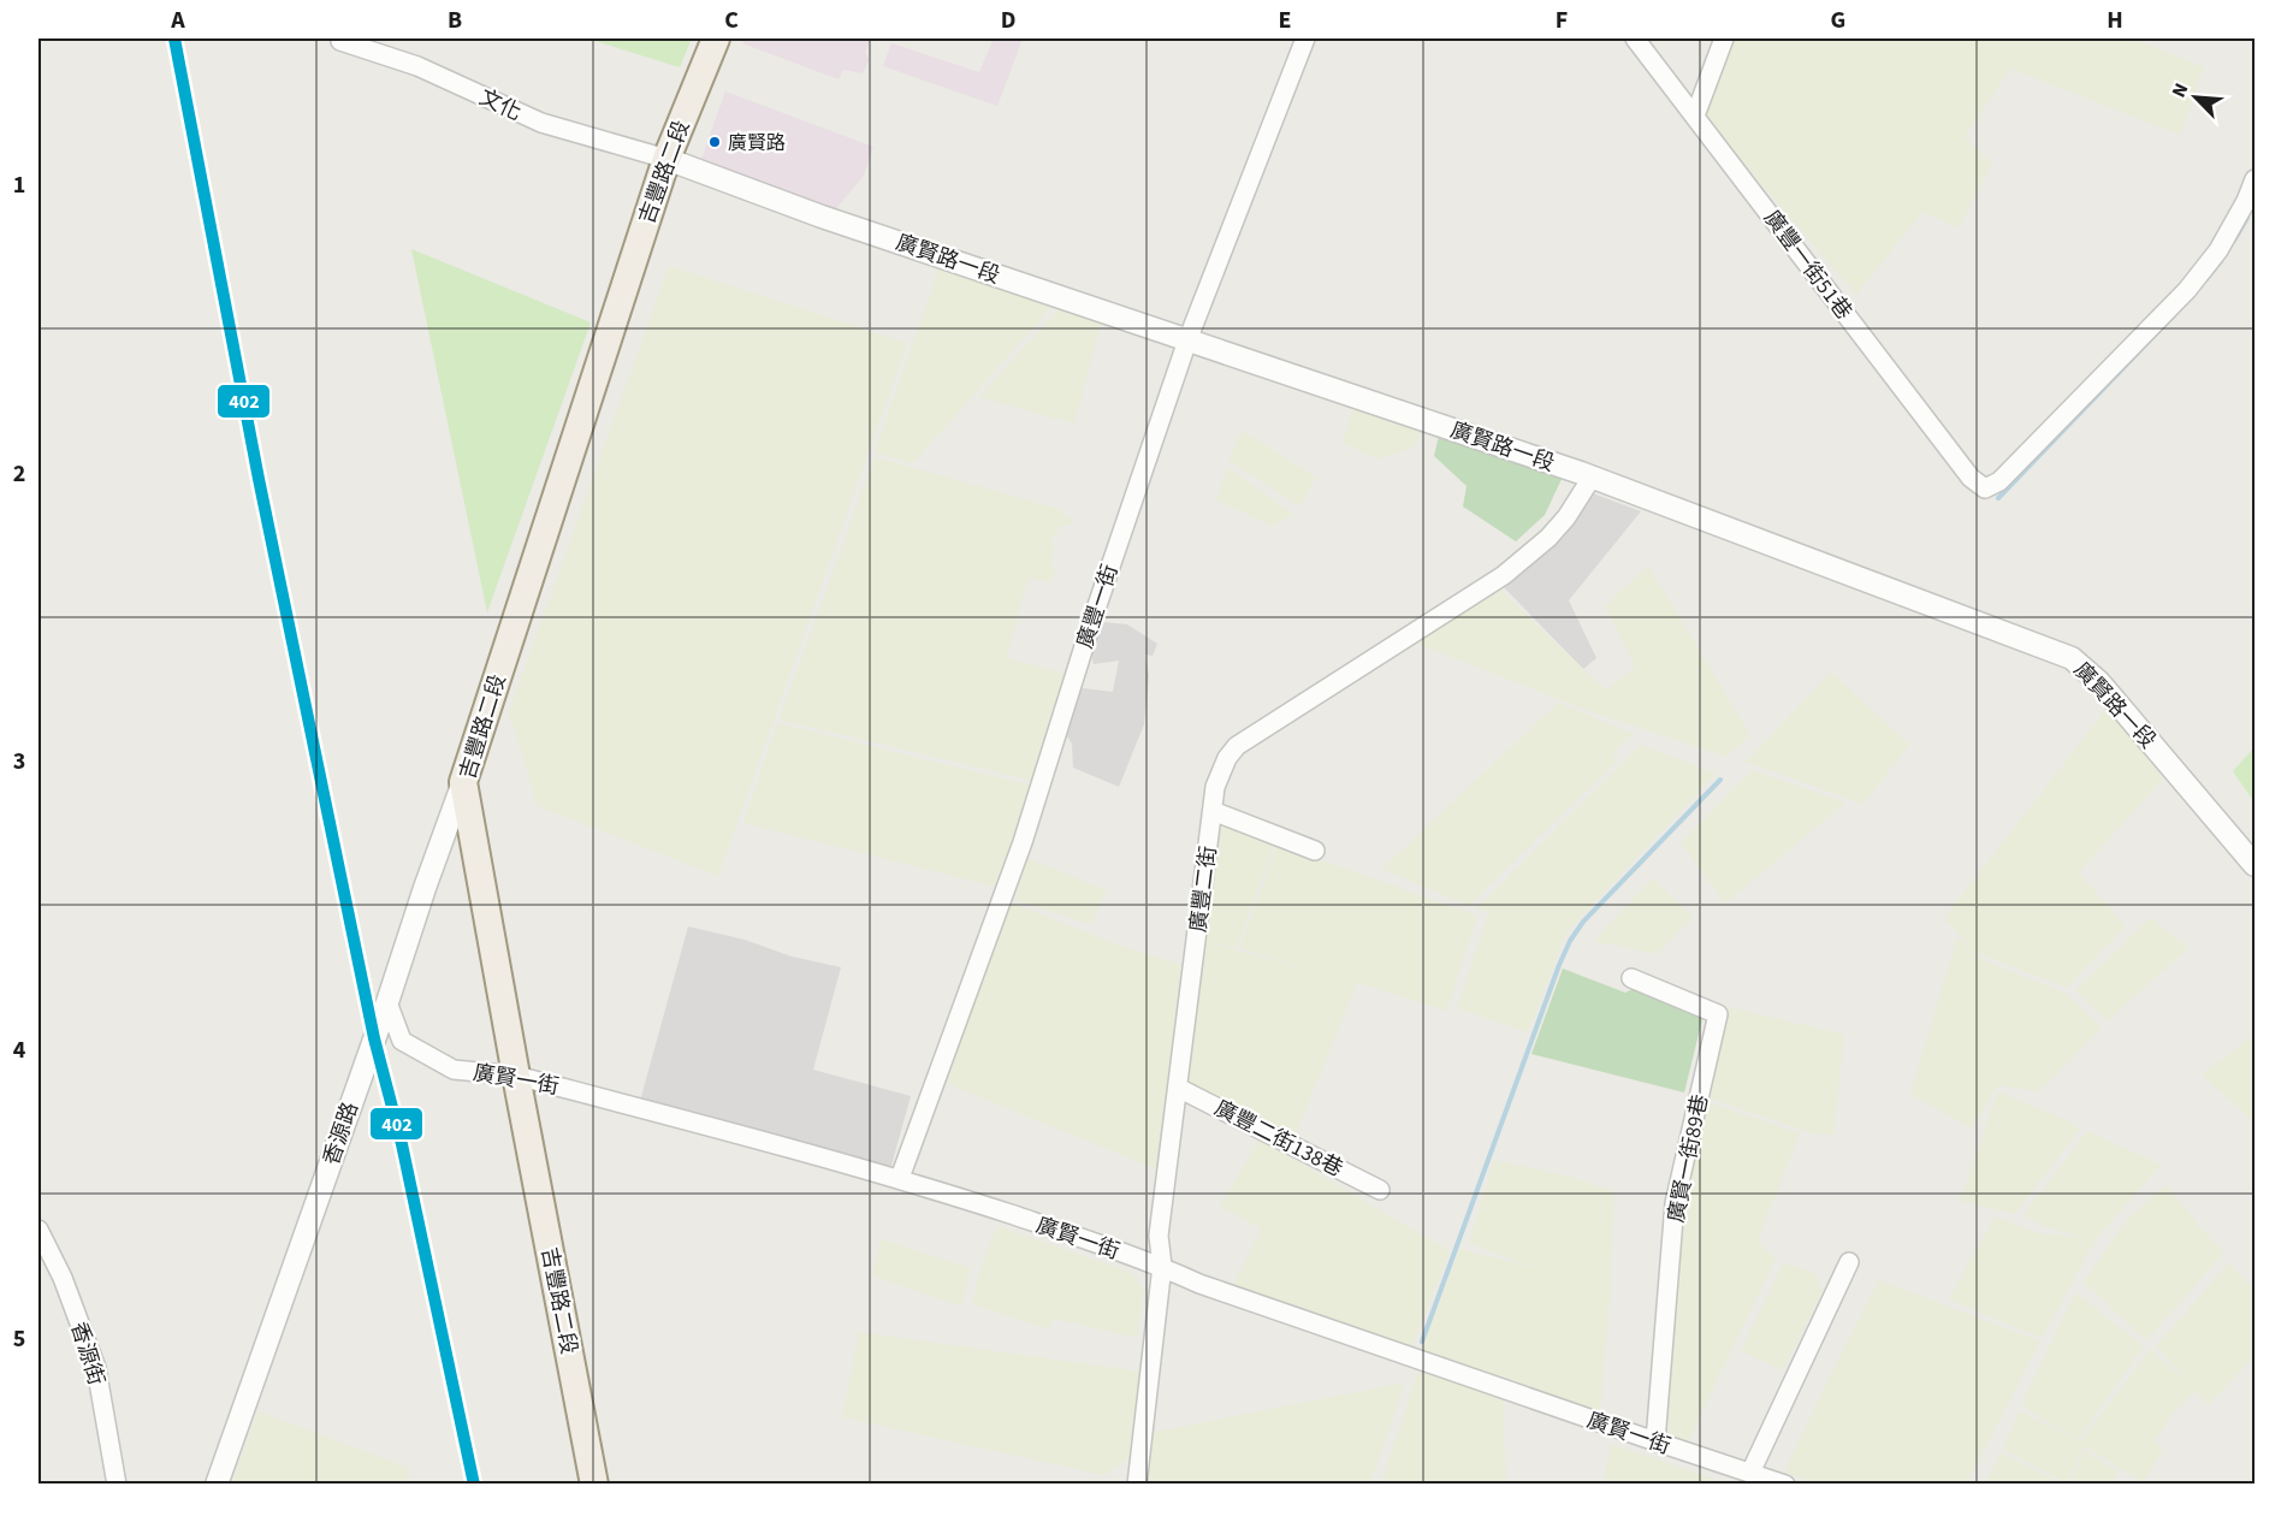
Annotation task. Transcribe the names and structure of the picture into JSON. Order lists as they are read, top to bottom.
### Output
{
  "streets": {
    "main road": ["吉豐路二段"],
    "street": [
      "文化",
      "廣賢路一段",
      "廣豐一街51巷",
      "廣豐一街",
      "廣豐二街",
      "廣賢一街",
      "香源路",
      "廣豐二街138巷",
      "廣賢一街89巷",
      "香源街"
    ]
  },
  "crossings": [
    ["文化", "吉豐路二段"],
    ["文化", "廣賢路一段"],
    ["吉豐路二段", "廣賢路一段"],
    ["吉豐路二段", "廣賢一街"],
    ["吉豐路二段", "香源路"],
    ["廣賢路一段", "廣豐一街"],
    ["廣賢路一段", "廣豐二街"],
    ["廣豐一街", "廣賢一街"],
    ["廣豐二街", "廣賢一街"],
    ["廣豐二街", "廣豐二街138巷"],
    ["廣賢一街", "香源路"],
    ["廣賢一街", "廣賢一街89巷"]
  ],
  "places": ["廣賢路"],
  "lines": ["transit line 402"],
  "north": "top left",
  "grid": {
    "columns": [
      "A",
      "B",
      "C",
      "D",
      "E",
      "F",
      "G",
      "H"
    ],
    "rows": [
      "1",
      "2",
      "3",
      "4",
      "5"
    ]
  }
}
